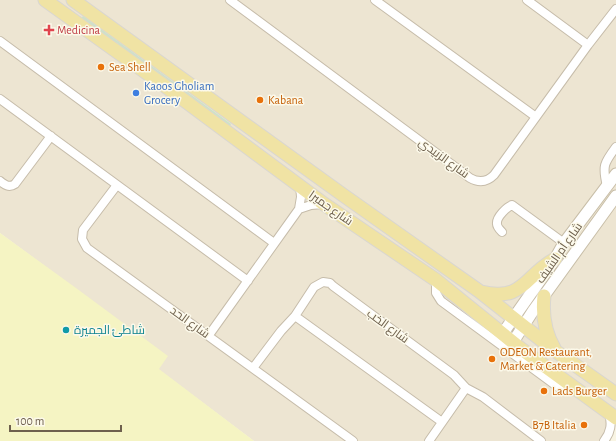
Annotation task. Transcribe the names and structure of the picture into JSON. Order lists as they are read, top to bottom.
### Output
{
  "streets": {
    "main road": ["شارع جميرا", "شارع أم الشيف"],
    "street": ["شارع الزبيدي", "شارع الحد", "شارع الخب"]
  },
  "crossings": [
    ["شارع جميرا", "شارع أم الشيف"],
    ["شارع الحد", "شارع الخب"]
  ],
  "places": {
    "health": ["Medicina"],
    "other": [
      "Sea Shell",
      "Kaoos Gholiam Grocery",
      "Kabana",
      "شاطئ الجميرة",
      "ODEON Restaurant, Market & Catering",
      "Lads Burger",
      "B7B Italia"
    ]
  },
  "scale_bar": "100 m"
}
